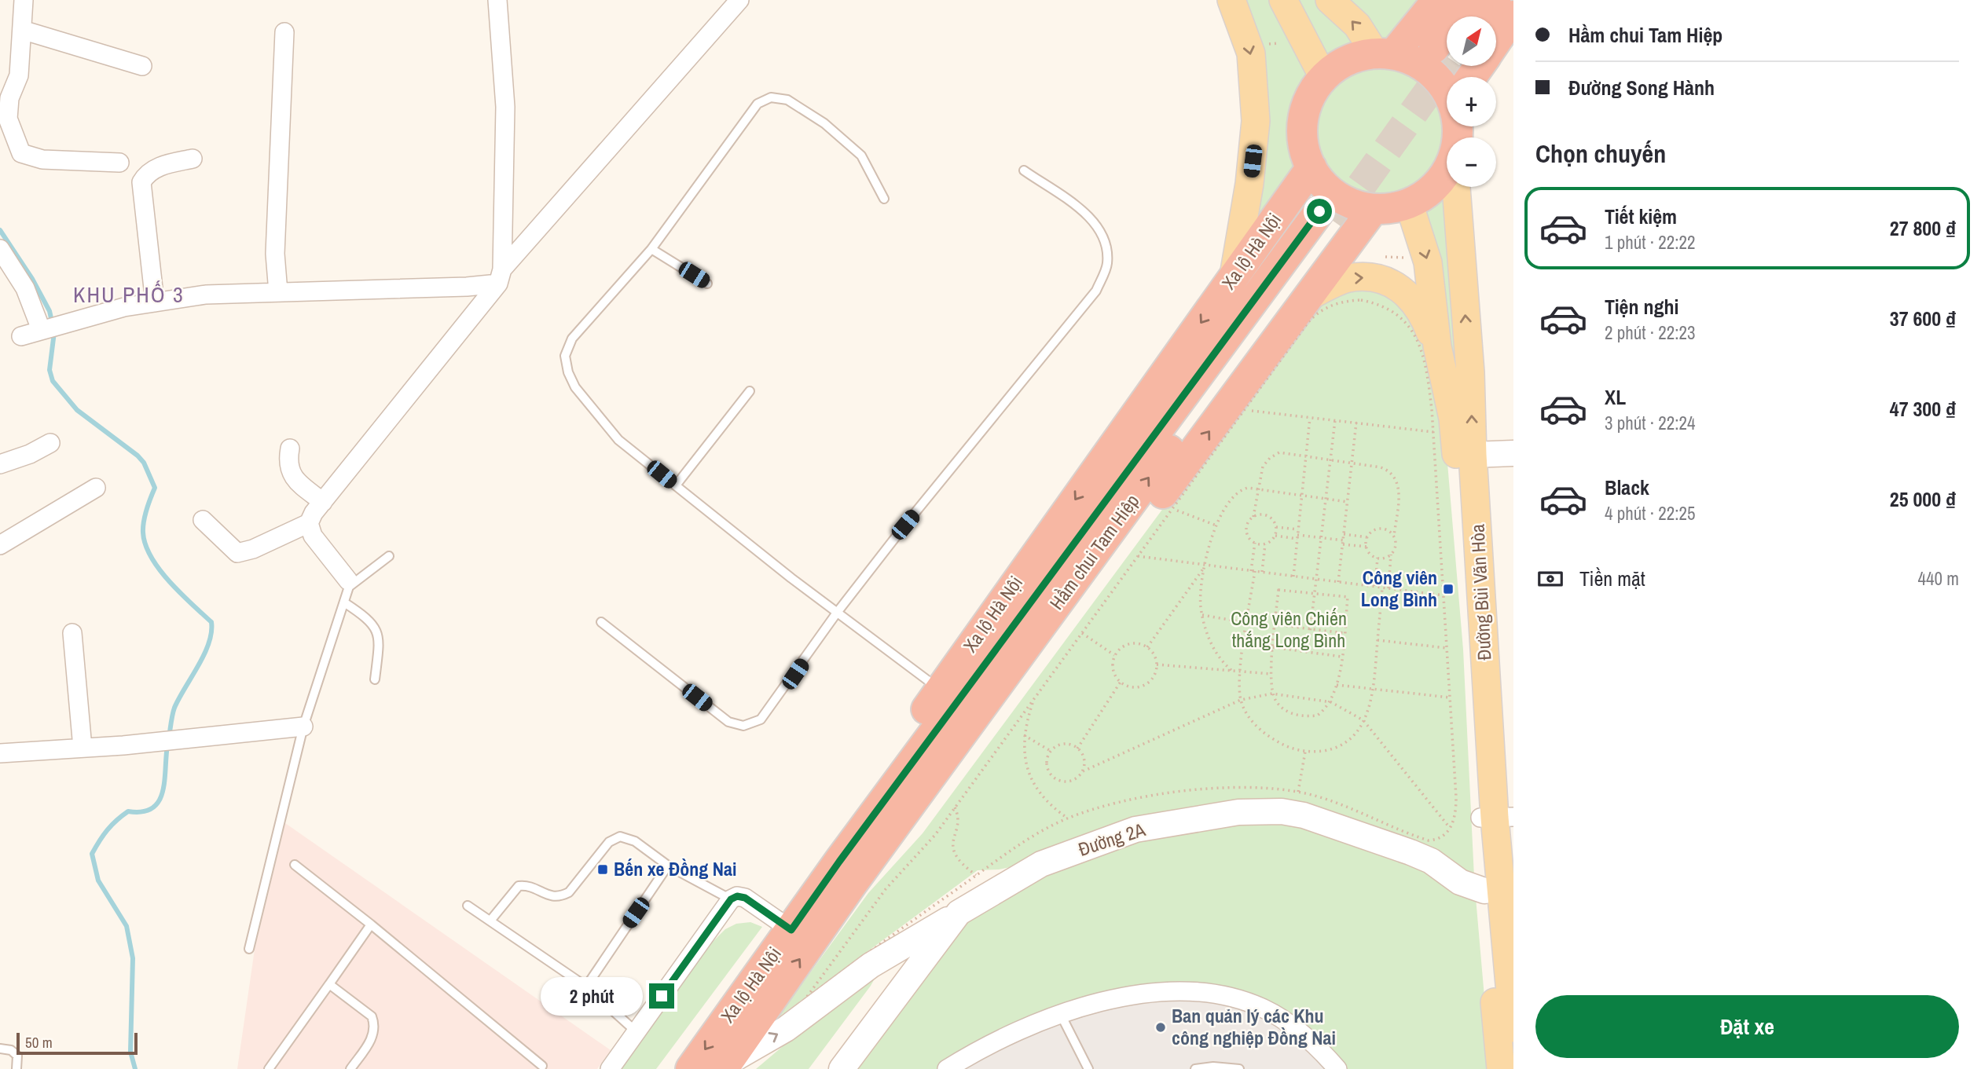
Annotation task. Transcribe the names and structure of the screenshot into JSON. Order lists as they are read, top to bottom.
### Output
{
  "streets": {
    "highway": ["Xa lộ Hà Nội", "Hầm chui Tam Hiệp"],
    "main road": ["Đường Bùi Văn Hòa"],
    "street": ["Đường 2A"]
  },
  "crossings": [
    ["Xa lộ Hà Nội", "Hầm chui Tam Hiệp"],
    ["Đường Bùi Văn Hòa", "Đường 2A"]
  ],
  "districts": ["KHU PHỐ 3"],
  "parks": ["Công viên Chiến thắng Long Bình"],
  "places": {
    "transit": ["Công viên Long Bình", "Bến xe Đồng Nai"],
    "other": ["Ban quản lý các Khu công nghiệp Đồng Nai"]
  },
  "scale_bar": "50 m",
  "north": "top right",
  "page": {
    "banner": ["Hầm chui Tam Hiệp", "Đường Song Hành"],
    "map_buttons": ["+", "−"],
    "heading": "Chọn chuyến",
    "list": [
      {
        "name": "Tiết kiệm",
        "note": "1 phút · 22:22",
        "value": "27 800 ₫"
      },
      {
        "name": "Tiện nghi",
        "note": "2 phút · 22:23",
        "value": "37 600 ₫"
      },
      {
        "name": "XL",
        "note": "3 phút · 22:24",
        "value": "47 300 ₫"
      },
      {
        "name": "Black",
        "note": "4 phút · 22:25",
        "value": "25 000 ₫"
      }
    ],
    "pay": ["Tiền mặt", "440 m"],
    "bubble": "2 phút",
    "buttons": "Đặt xe",
    "scale": "50 m"
  }
}
